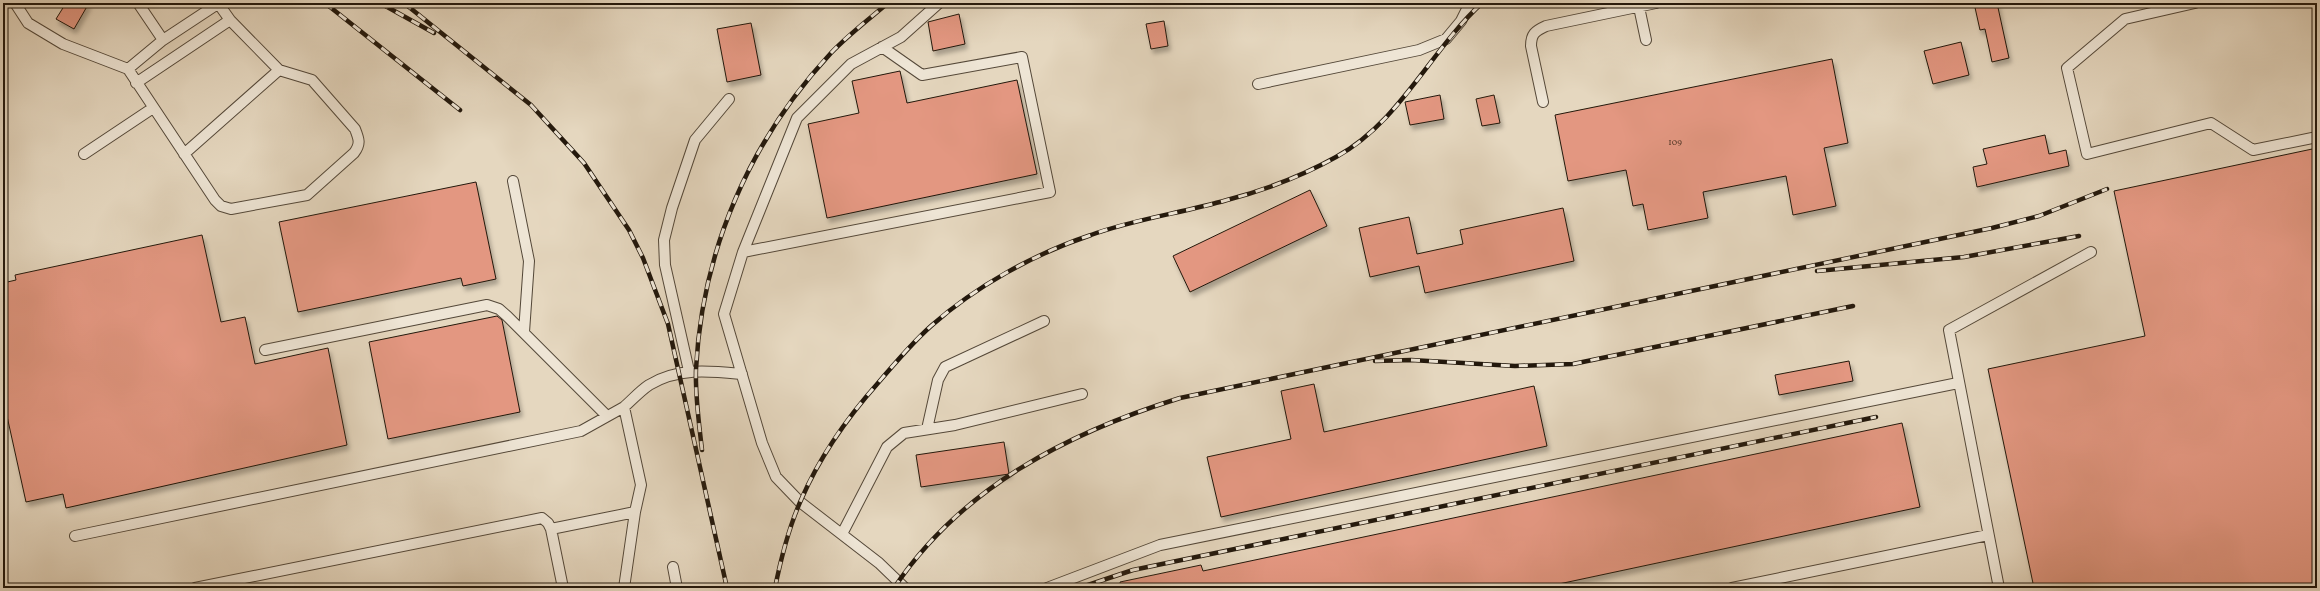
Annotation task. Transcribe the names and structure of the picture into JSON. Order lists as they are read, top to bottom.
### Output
{
  "house_numbers": ["109"]
}
